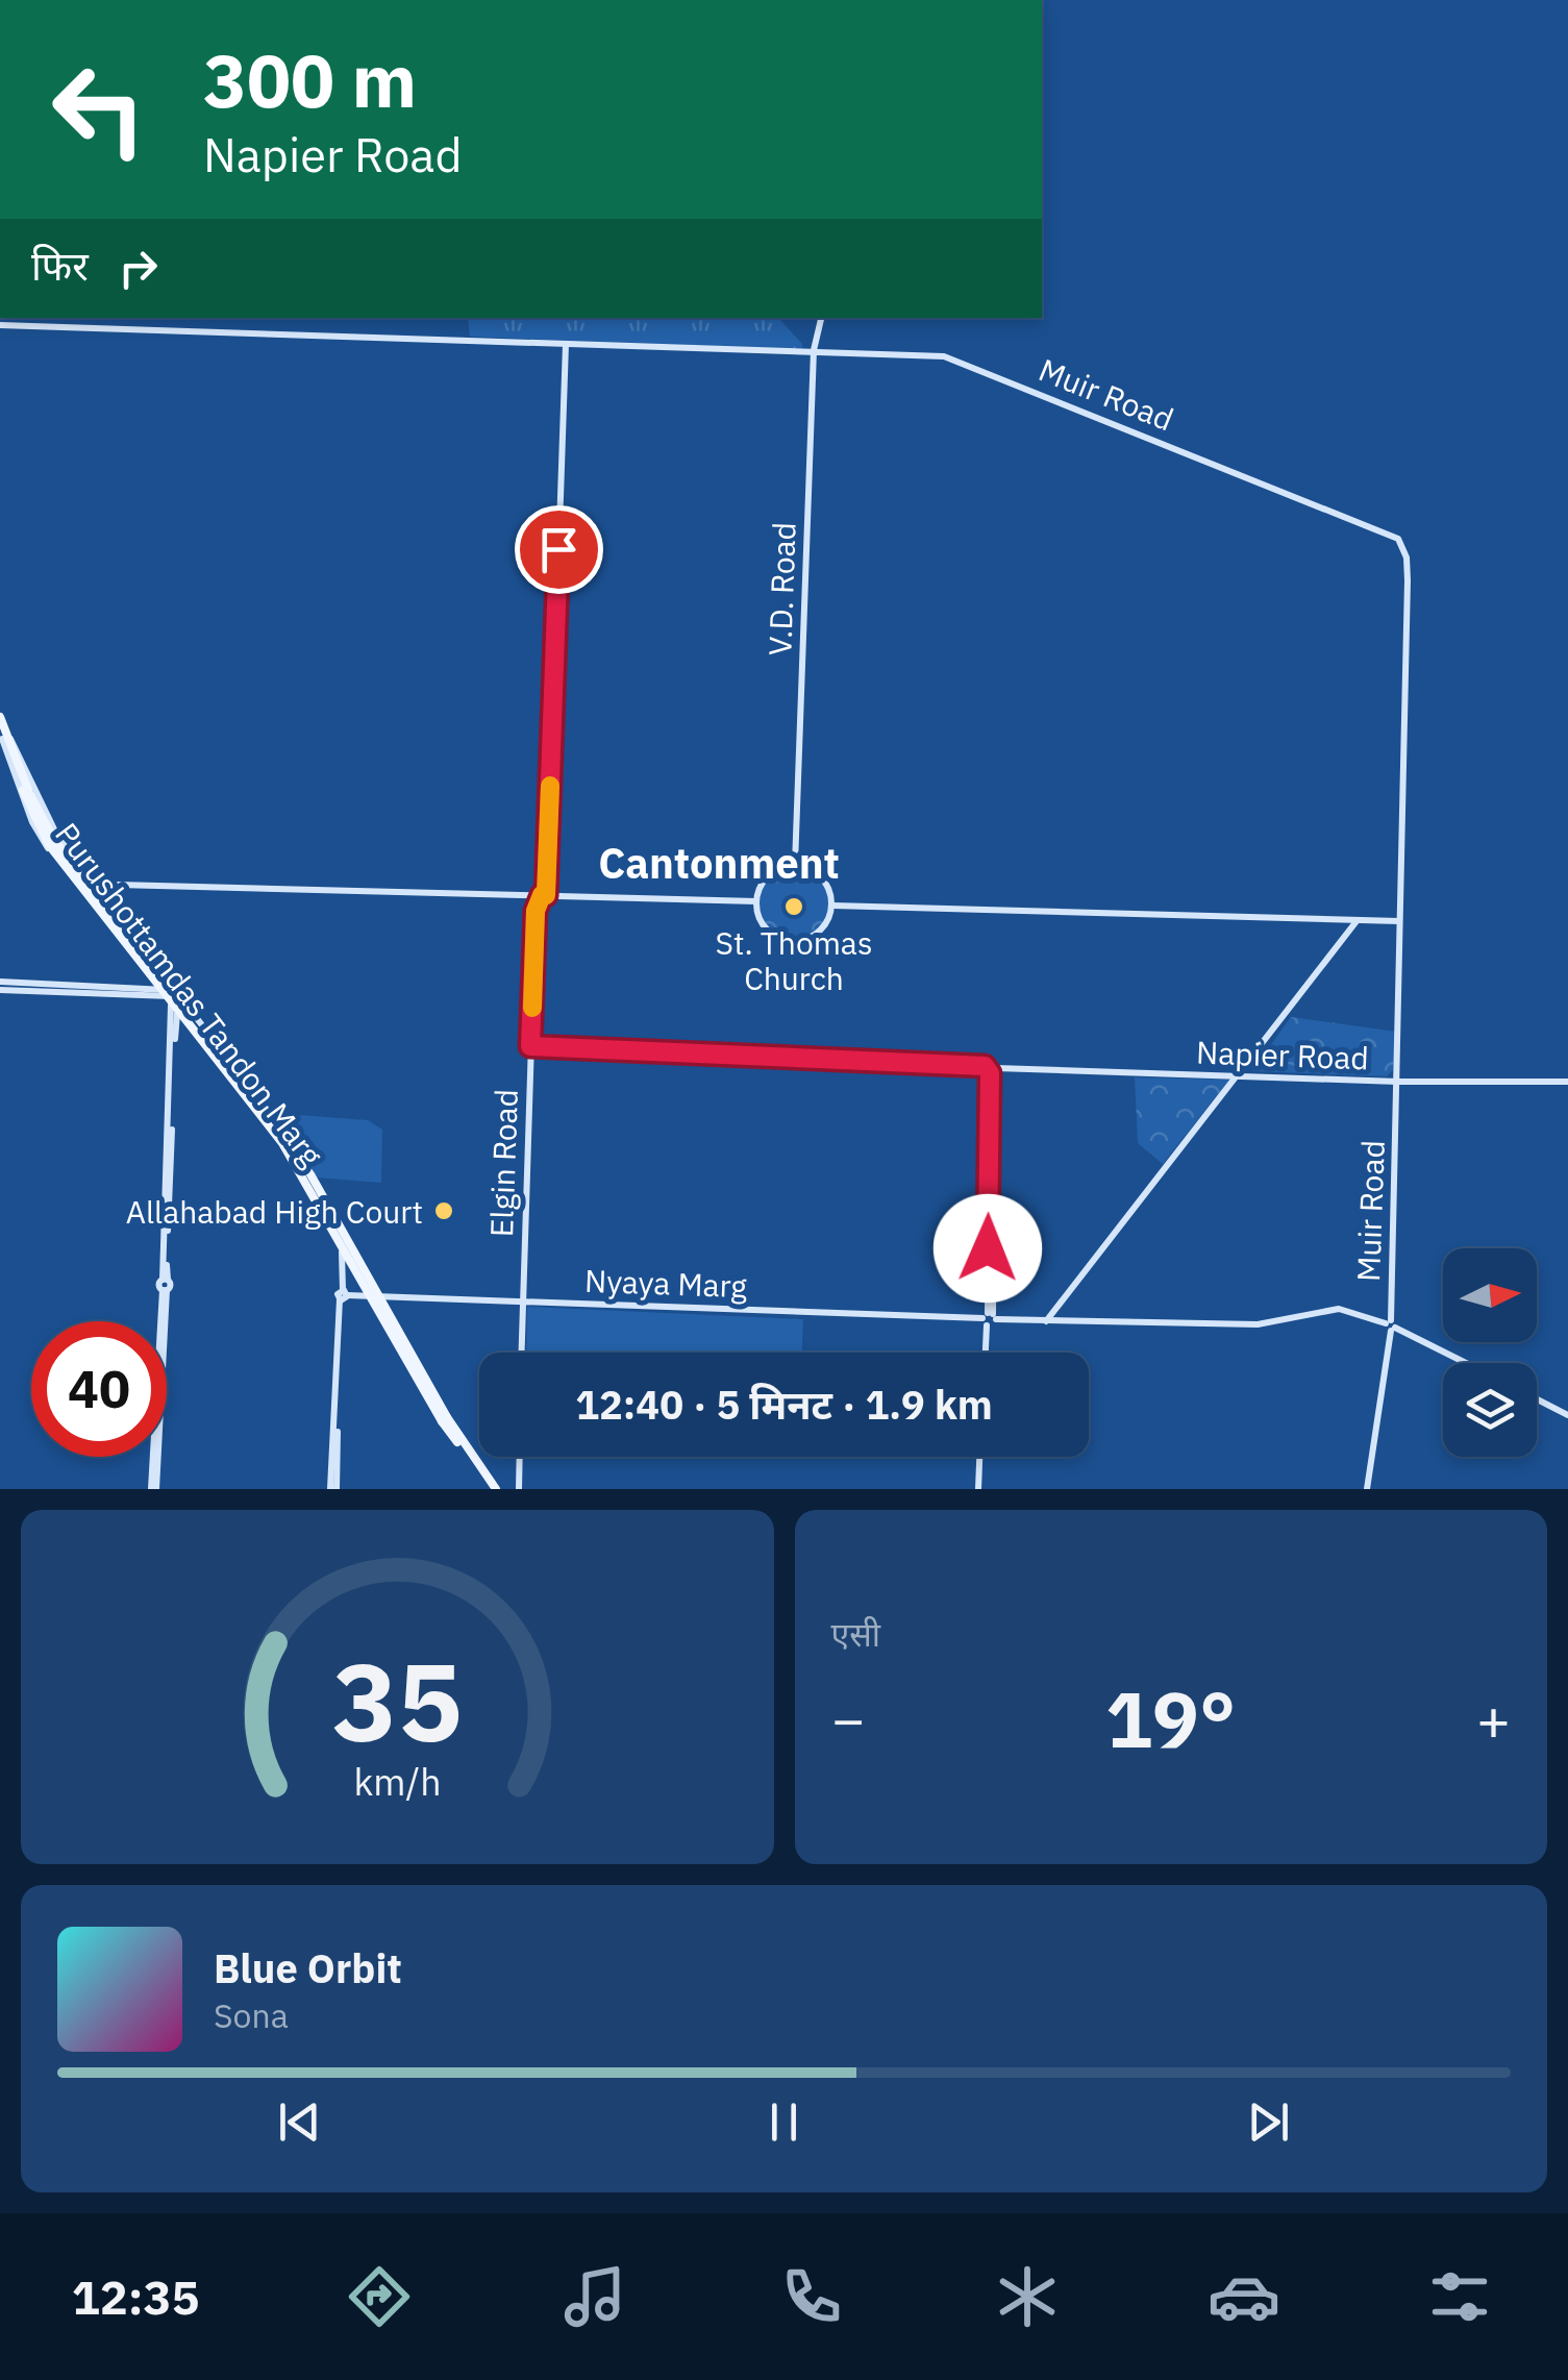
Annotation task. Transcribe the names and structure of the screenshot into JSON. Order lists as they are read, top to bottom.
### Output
{
  "streets": {
    "main road": ["Purushottamdas Tandon Marg"],
    "street": [
      "Muir Road",
      "V.D. Road",
      "Napier Road",
      "Elgin Road",
      "Nyaya Marg"
    ]
  },
  "crossings": [
    ["Muir Road", "V.D. Road"],
    ["Muir Road", "Napier Road"],
    ["Muir Road", "Elgin Road"],
    ["Muir Road", "Nyaya Marg"],
    ["Purushottamdas Tandon Marg", "Nyaya Marg"],
    ["Napier Road", "Elgin Road"],
    ["Elgin Road", "Nyaya Marg"]
  ],
  "districts": ["Cantonment"],
  "places": ["St. Thomas Church", "Allahabad High Court"],
  "north": "right",
  "page": {
    "turn": ["300 m", "Napier Road"],
    "then": "फिर",
    "limit": "40",
    "trip": "12:40 · 5 मिनट · 1.9 km",
    "tile": "एसी",
    "heat": ["−", "19°", "+"],
    "song": ["Blue Orbit", "Sona"],
    "tabs": "12:35",
    "gauge": ["35", "km/h"]
  }
}
